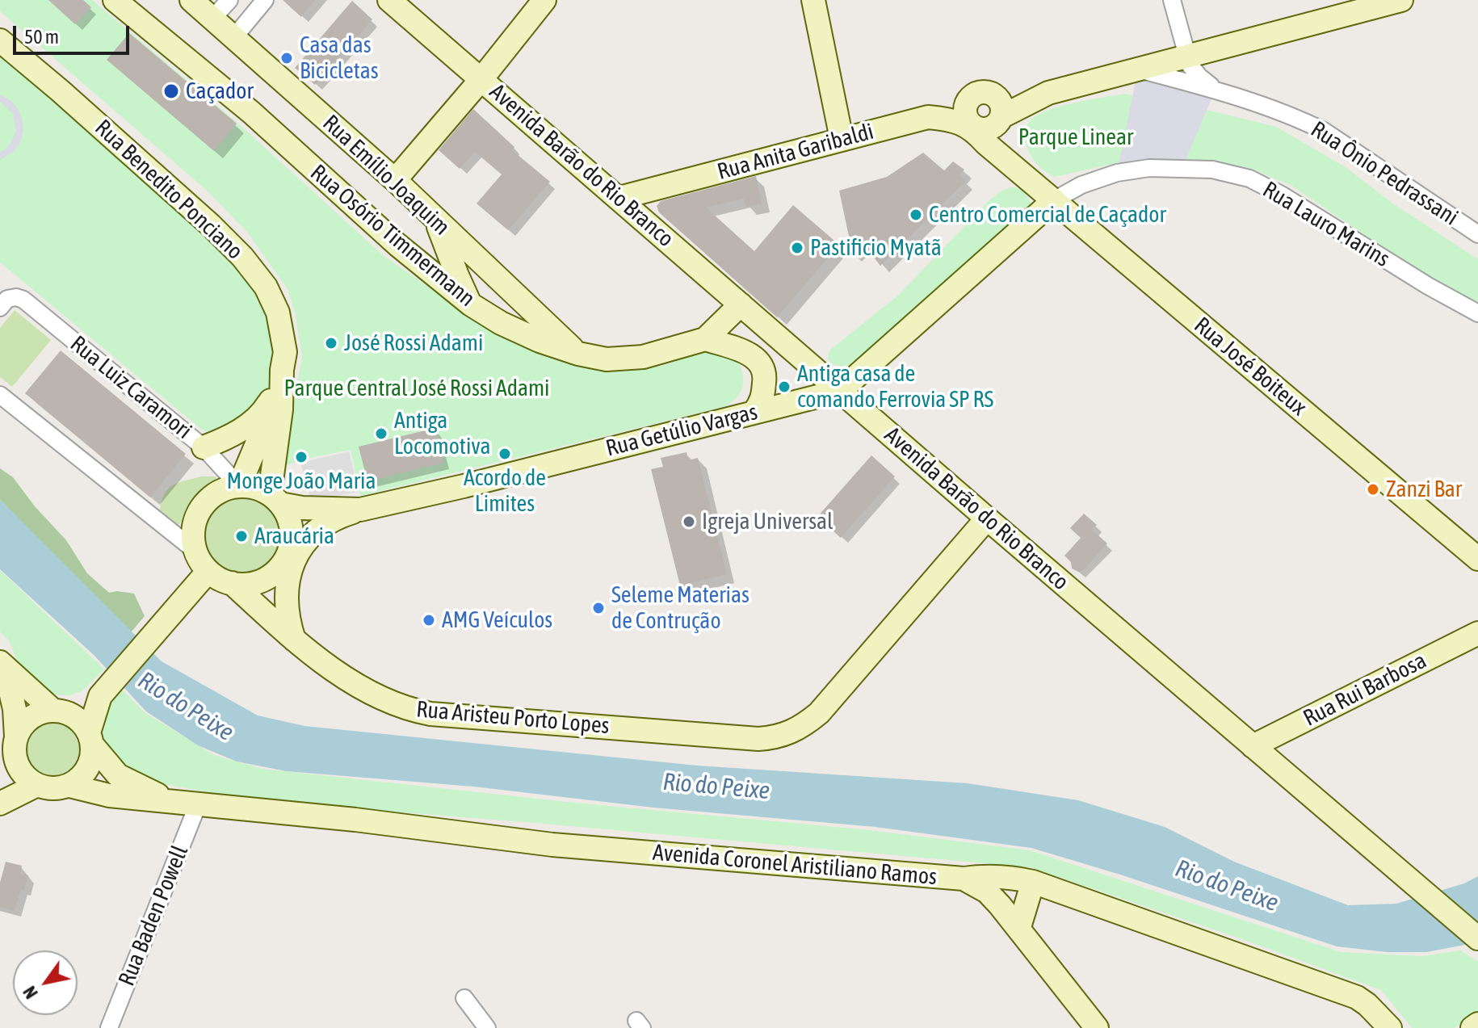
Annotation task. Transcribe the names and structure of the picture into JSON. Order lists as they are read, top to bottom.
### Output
{
  "streets": {
    "main road": [
      "Rua Anita Garibaldi",
      "Avenida Barão do Rio Branco",
      "Rua Emílio Joaquim",
      "Rua Benedito Ponciano",
      "Rua Osório Timmermann",
      "Rua José Boiteux",
      "Rua Getúlio Vargas",
      "Rua Rui Barbosa",
      "Rua Aristeu Porto Lopes",
      "Avenida Coronel Aristiliano Ramos"
    ],
    "street": [
      "Rua Ônio Pedrassani",
      "Rua Lauro Marins",
      "Rua Luiz Caramori",
      "Rua Baden Powell"
    ]
  },
  "crossings": [
    ["Rua Anita Garibaldi", "Avenida Barão do Rio Branco"],
    ["Rua Anita Garibaldi", "Rua José Boiteux"],
    ["Avenida Barão do Rio Branco", "Rua Osório Timmermann"],
    ["Avenida Barão do Rio Branco", "Rua Getúlio Vargas"],
    ["Avenida Barão do Rio Branco", "Rua Rui Barbosa"],
    ["Avenida Barão do Rio Branco", "Rua Aristeu Porto Lopes"],
    ["Rua Emílio Joaquim", "Rua Osório Timmermann"],
    ["Rua Benedito Ponciano", "Rua Luiz Caramori"],
    ["Rua Benedito Ponciano", "Rua Getúlio Vargas"],
    ["Rua Benedito Ponciano", "Rua Aristeu Porto Lopes"],
    ["Rua Lauro Marins", "Rua José Boiteux"],
    ["Rua Lauro Marins", "Rua Getúlio Vargas"],
    ["Rua José Boiteux", "Rua Getúlio Vargas"],
    ["Rua Luiz Caramori", "Rua Getúlio Vargas"],
    ["Rua Luiz Caramori", "Rua Aristeu Porto Lopes"],
    ["Rua Getúlio Vargas", "Rua Aristeu Porto Lopes"],
    ["Avenida Coronel Aristiliano Ramos", "Rua Baden Powell"]
  ],
  "water": ["Rio do Peixe"],
  "parks": ["Parque Linear", "Parque Central José Rossi Adami"],
  "places": [
    "Casa das Bicicletas",
    "Caçador",
    "Centro Comercial de Caçador",
    "Pastificio Myatã",
    "José Rossi Adami",
    "Antiga casa de comando Ferrovia SP RS",
    "Antiga Locomotiva",
    "Acordo de Limites",
    "Monge João Maria",
    "Zanzi Bar",
    "Igreja Universal",
    "Araucária",
    "Seleme Materias de Contrução",
    "AMG Veículos"
  ],
  "scale_bar": "50 m",
  "north": "bottom left"
}
